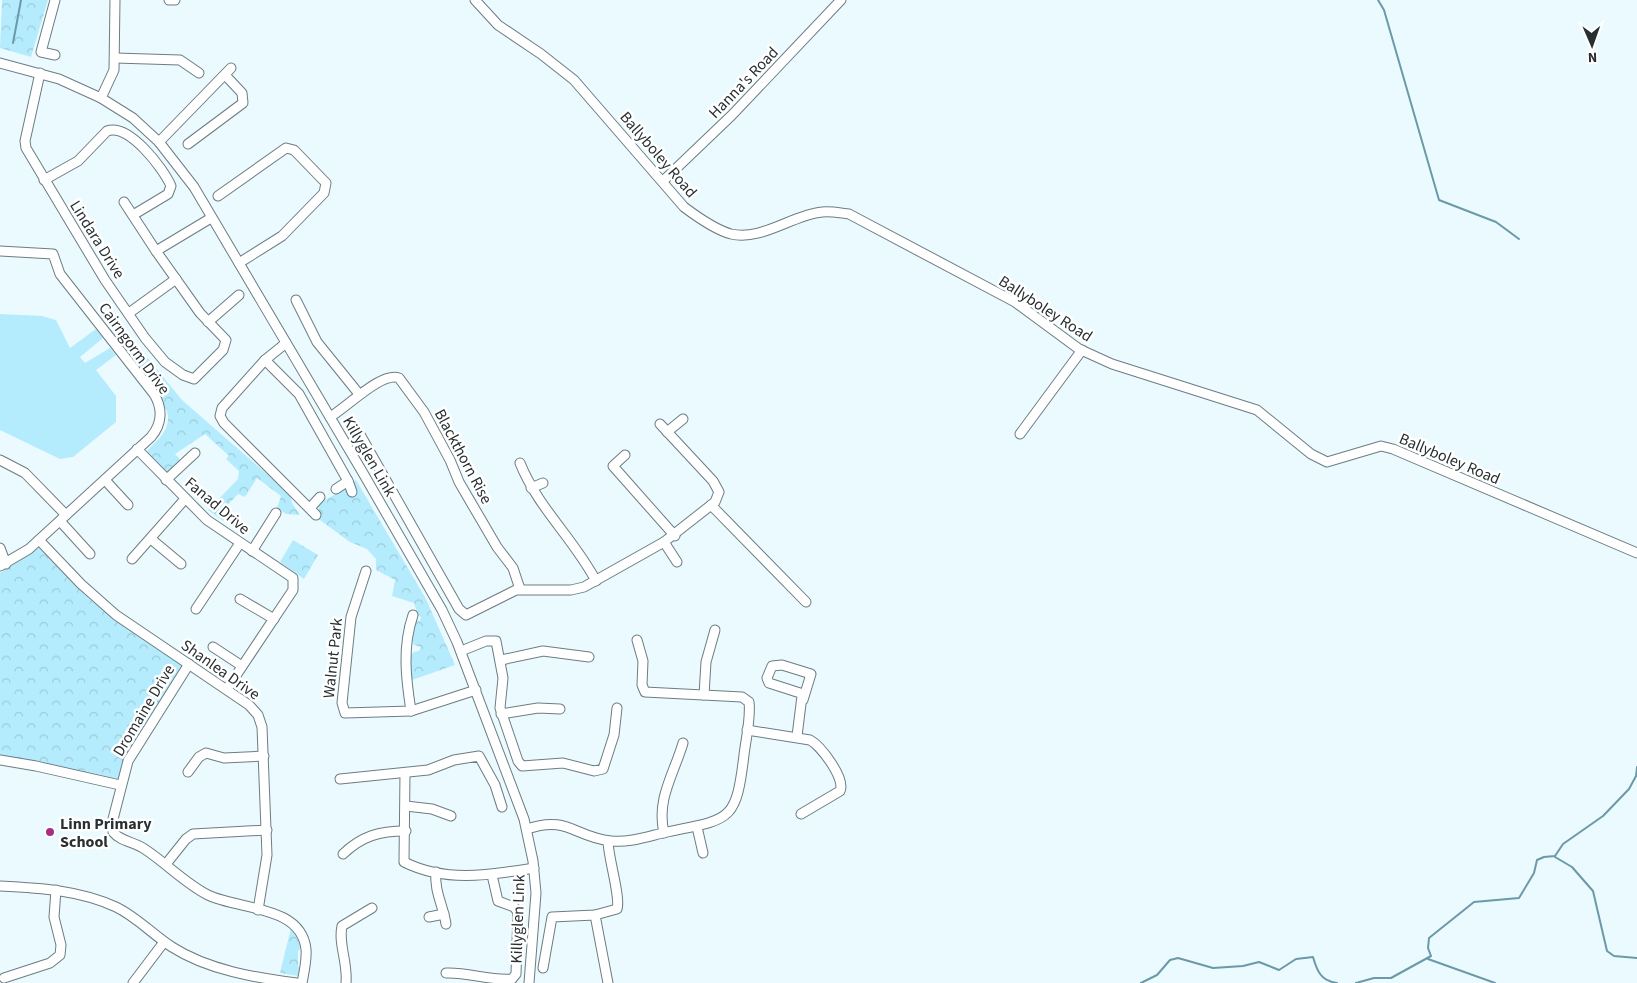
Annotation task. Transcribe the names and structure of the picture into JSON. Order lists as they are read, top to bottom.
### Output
{
  "streets": {
    "street": [
      "Hanna's Road",
      "Ballyboley Road",
      "Lindara Drive",
      "Cairngorm Drive",
      "Killyglen Link",
      "Blackthorn Rise",
      "Fanad Drive",
      "Walnut Park",
      "Shanlea Drive",
      "Dromaine Drive"
    ]
  },
  "crossings": [
    ["Hanna's Road", "Ballyboley Road"],
    ["Lindara Drive", "Killyglen Link"],
    ["Cairngorm Drive", "Fanad Drive"],
    ["Cairngorm Drive", "Shanlea Drive"],
    ["Killyglen Link", "Blackthorn Rise"],
    ["Killyglen Link", "Walnut Park"],
    ["Shanlea Drive", "Dromaine Drive"]
  ],
  "places": ["Linn Primary School"],
  "north": "bottom"
}
